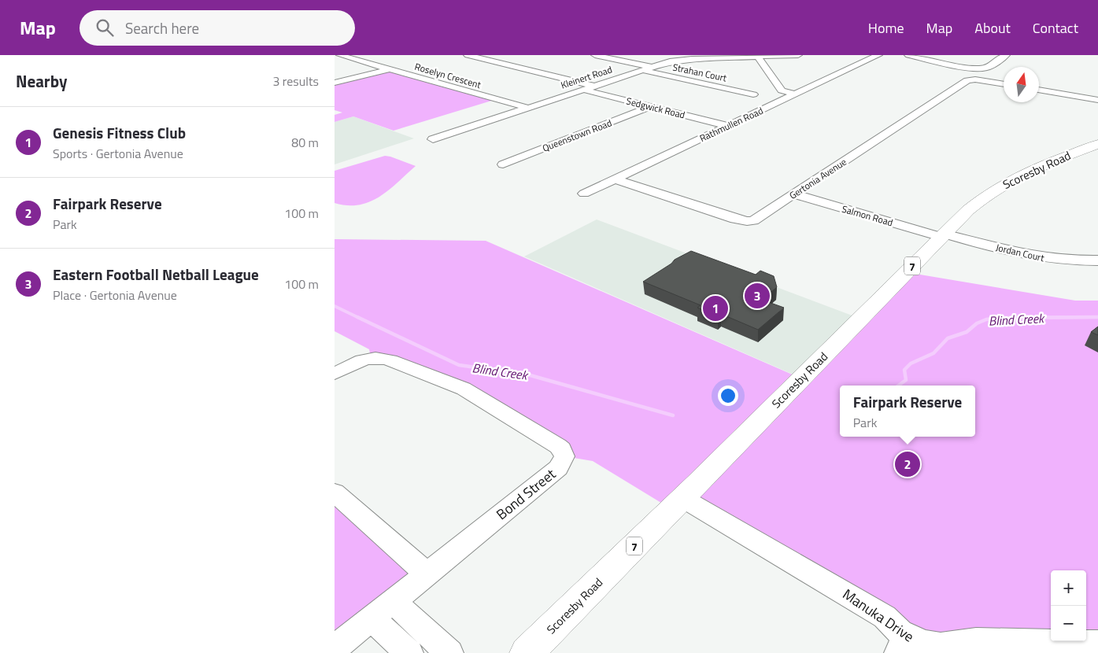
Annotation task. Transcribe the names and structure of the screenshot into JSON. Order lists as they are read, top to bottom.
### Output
{
  "streets": {
    "main road": ["Scoresby Road", "7"],
    "street": [
      "Strahan Court",
      "Roselyn Crescent",
      "Kleinert Road",
      "Sedgwick Road",
      "Rathmullen Road",
      "Queenstown Road",
      "Gertonia Avenue",
      "Salmon Road",
      "Jordan Court",
      "Bond Street",
      "Manuka Drive"
    ]
  },
  "crossings": [
    ["Strahan Court", "Kleinert Road"],
    ["Roselyn Crescent", "Kleinert Road"],
    ["Kleinert Road", "Sedgwick Road"],
    ["Sedgwick Road", "Rathmullen Road"],
    ["Sedgwick Road", "Queenstown Road"],
    ["Rathmullen Road", "Gertonia Avenue"],
    ["Scoresby Road", "Salmon Road"],
    ["Scoresby Road", "Jordan Court"],
    ["Scoresby Road", "Manuka Drive"],
    ["Gertonia Avenue", "Salmon Road"],
    ["Salmon Road", "Jordan Court"]
  ],
  "water": ["Blind Creek"],
  "north": "top",
  "page": {
    "header": "Map",
    "search": "Search here",
    "nav": [
      "Home",
      "Map",
      "About",
      "Contact"
    ],
    "heading": ["Nearby", "3 results"],
    "list": [
      {
        "mark": "1",
        "name": "Genesis Fitness Club",
        "note": "Sports · Gertonia Avenue",
        "value": "80 m"
      },
      {
        "mark": "2",
        "name": "Fairpark Reserve",
        "note": "Park",
        "value": "100 m"
      },
      {
        "mark": "3",
        "name": "Eastern Football Netball League",
        "note": "Place · Gertonia Avenue",
        "value": "100 m"
      }
    ],
    "pins": ["3", "1", "2"],
    "popup": ["Fairpark Reserve", "Park"],
    "map_buttons": ["+", "−"]
  }
}
